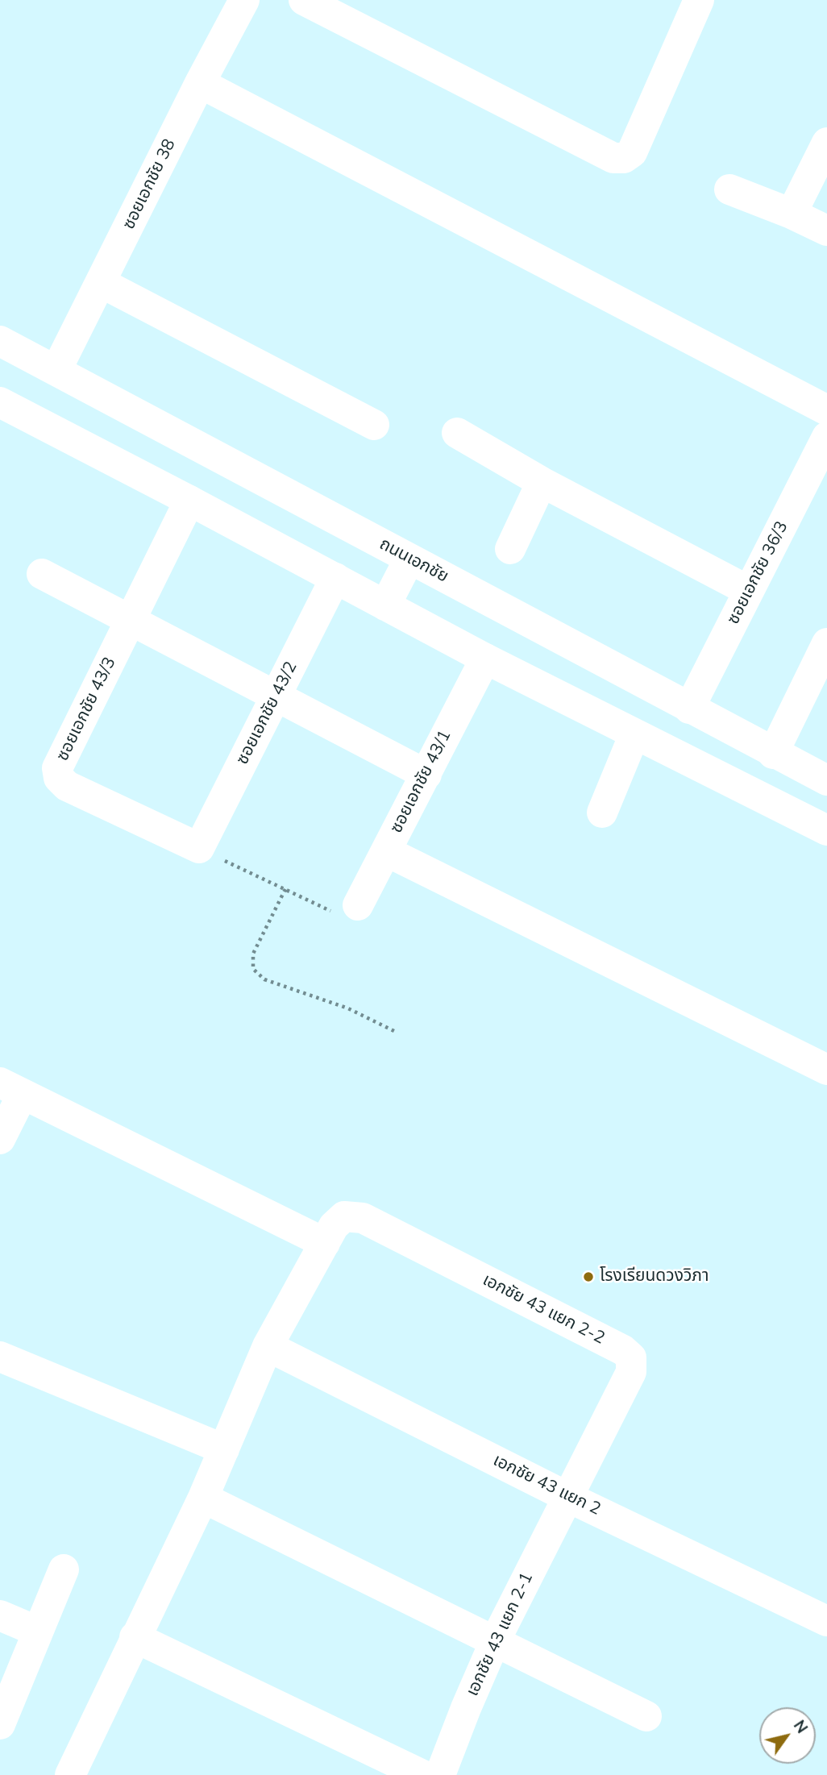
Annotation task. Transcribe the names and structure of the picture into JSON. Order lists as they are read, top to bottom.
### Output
{
  "streets": {
    "street": [
      "ซอยเอกชัย 38",
      "ถนนเอกชัย",
      "ซอยเอกชัย 36/3",
      "ซอยเอกชัย 43/3",
      "ซอยเอกชัย 43/2",
      "ซอยเอกชัย 43/1",
      "เอกชัย 43 แยก 2-2",
      "เอกชัย 43 แยก 2",
      "เอกชัย 43 แยก 2-1"
    ]
  },
  "crossings": [
    ["ซอยเอกชัย 38", "ถนนเอกชัย"],
    ["ถนนเอกชัย", "ซอยเอกชัย 36/3"],
    ["ซอยเอกชัย 43/3", "ซอยเอกชัย 43/2"],
    ["เอกชัย 43 แยก 2-2", "เอกชัย 43 แยก 2"],
    ["เอกชัย 43 แยก 2-2", "เอกชัย 43 แยก 2-1"],
    ["เอกชัย 43 แยก 2", "เอกชัย 43 แยก 2-1"]
  ],
  "places": ["โรงเรียนดวงวิภา"],
  "north": "top right"
}
